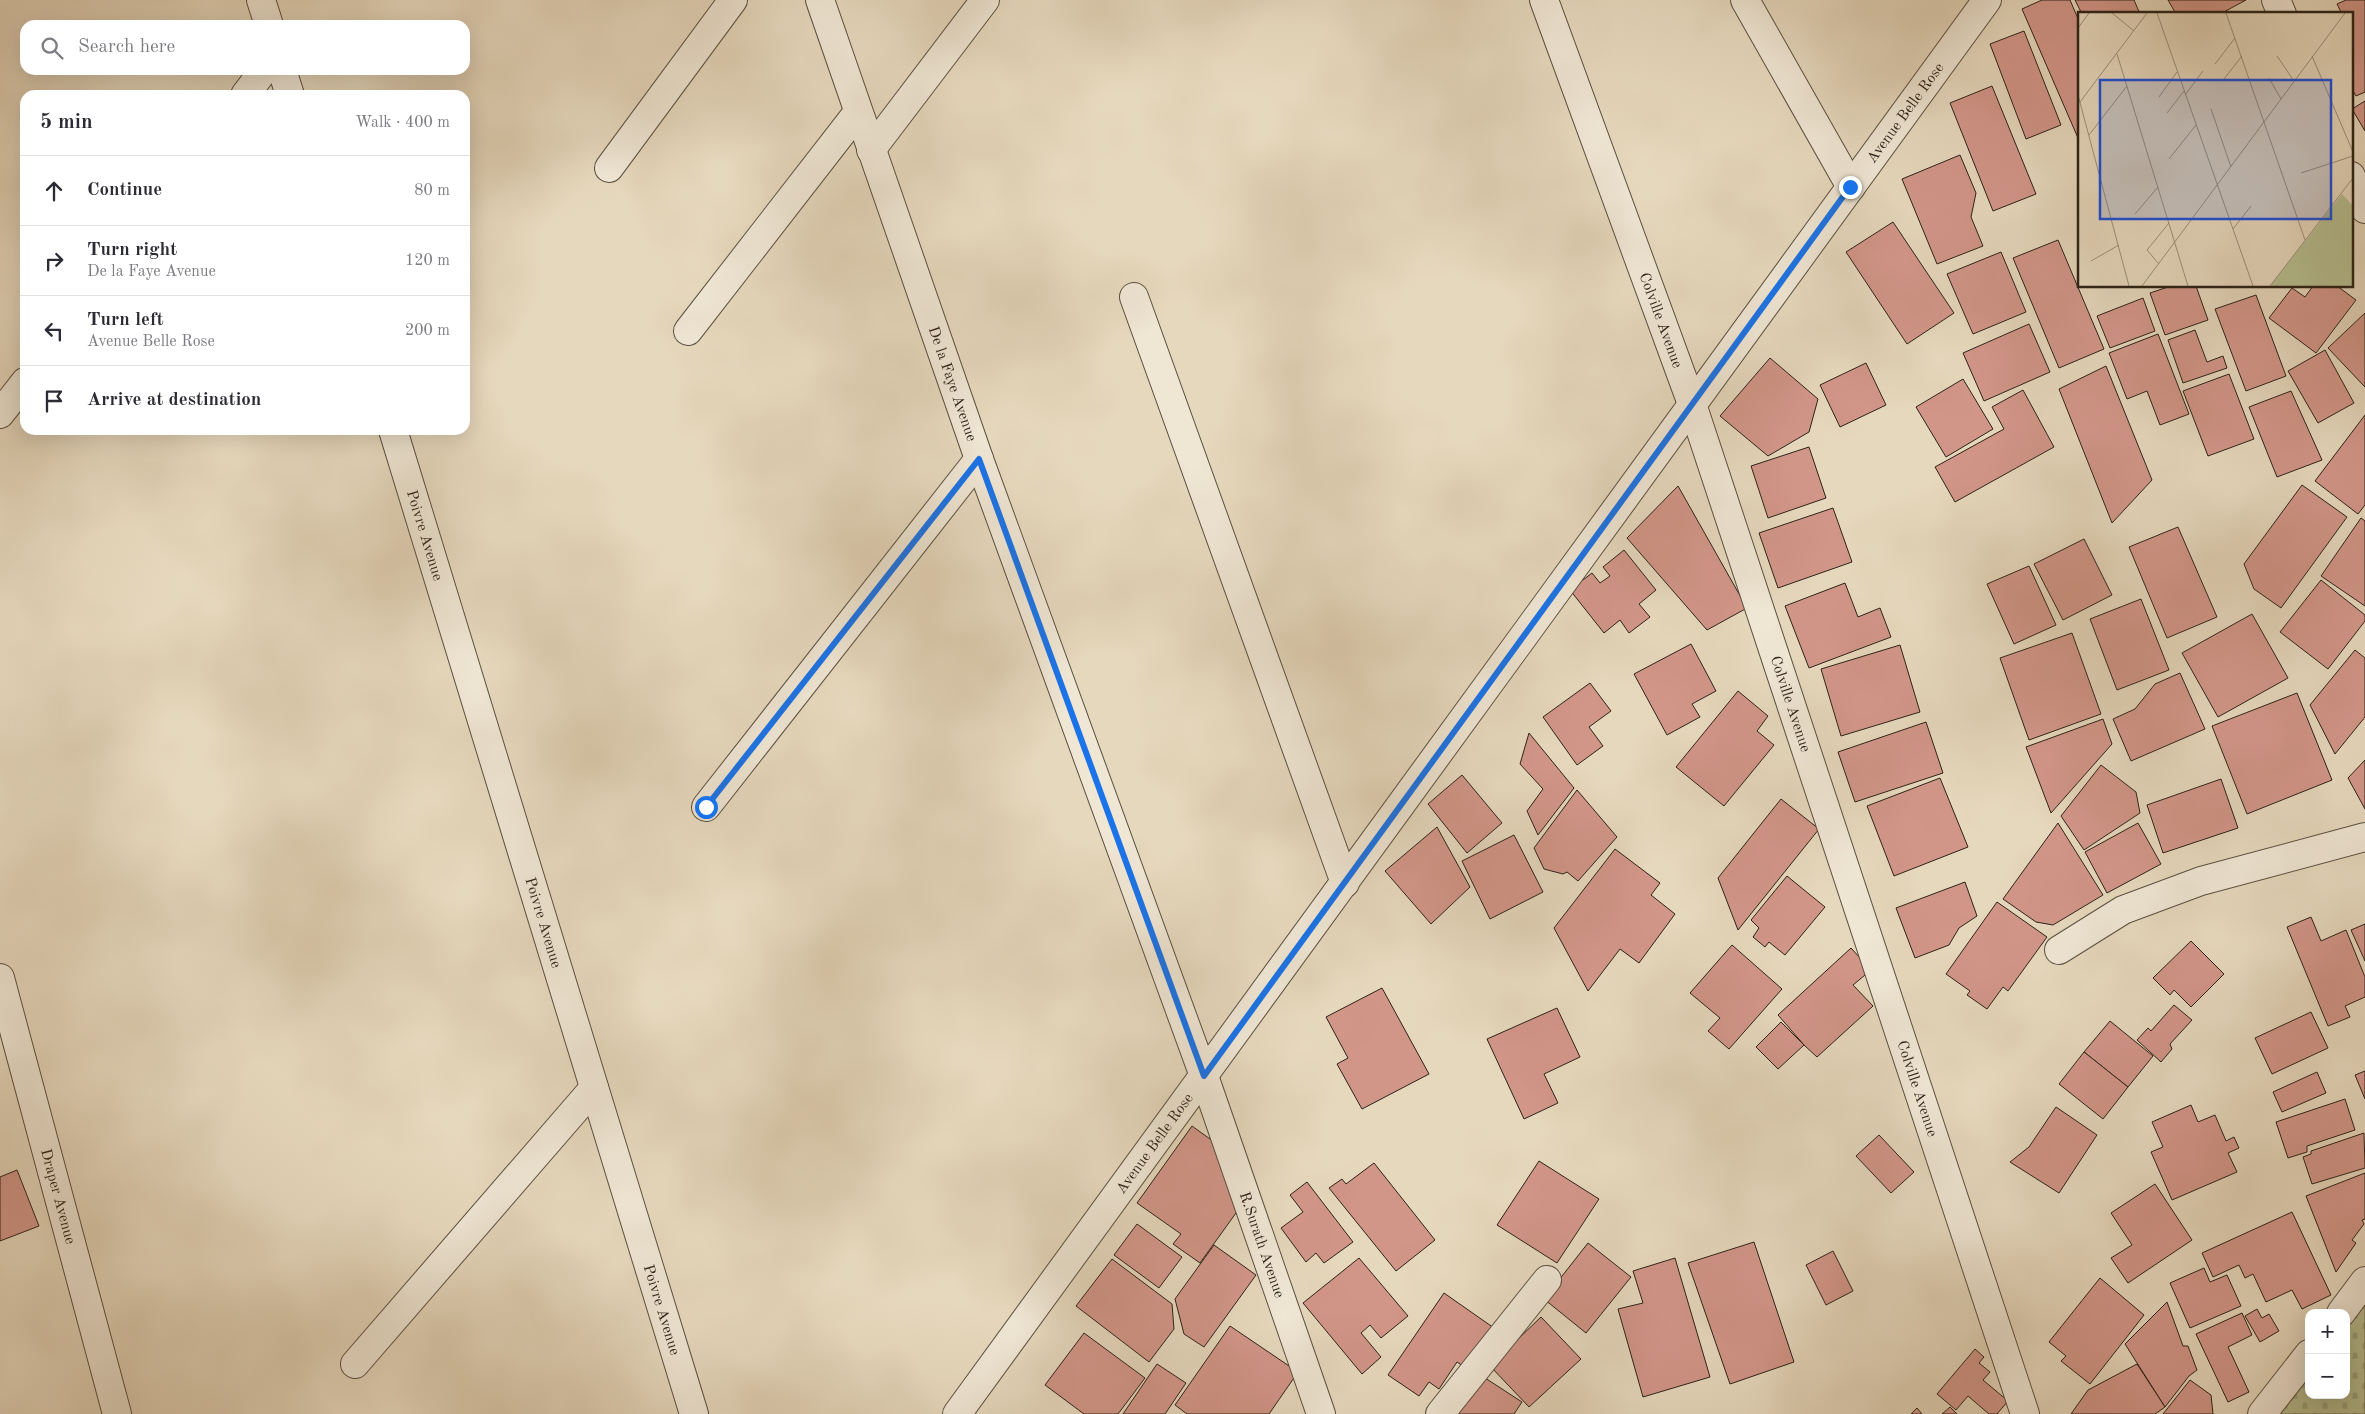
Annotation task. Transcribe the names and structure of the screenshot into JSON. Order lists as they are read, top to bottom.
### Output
{
  "streets": {
    "street": [
      "Avenue Belle Rose",
      "Colville Avenue",
      "De la Faye Avenue",
      "Poivre Avenue",
      "Draper Avenue",
      "R.Surath Avenue"
    ]
  },
  "crossings": [
    ["Avenue Belle Rose", "Colville Avenue"],
    ["Avenue Belle Rose", "De la Faye Avenue"],
    ["Avenue Belle Rose", "R.Surath Avenue"],
    ["De la Faye Avenue", "R.Surath Avenue"]
  ],
  "page": {
    "search": "Search here",
    "heading": ["5 min", "Walk · 400 m"],
    "list": [
      ["Continue", "80 m"],
      ["Turn right", "De la Faye Avenue", "120 m"],
      ["Turn left", "Avenue Belle Rose", "200 m"],
      "Arrive at destination"
    ],
    "map_buttons": ["+", "−"]
  }
}
